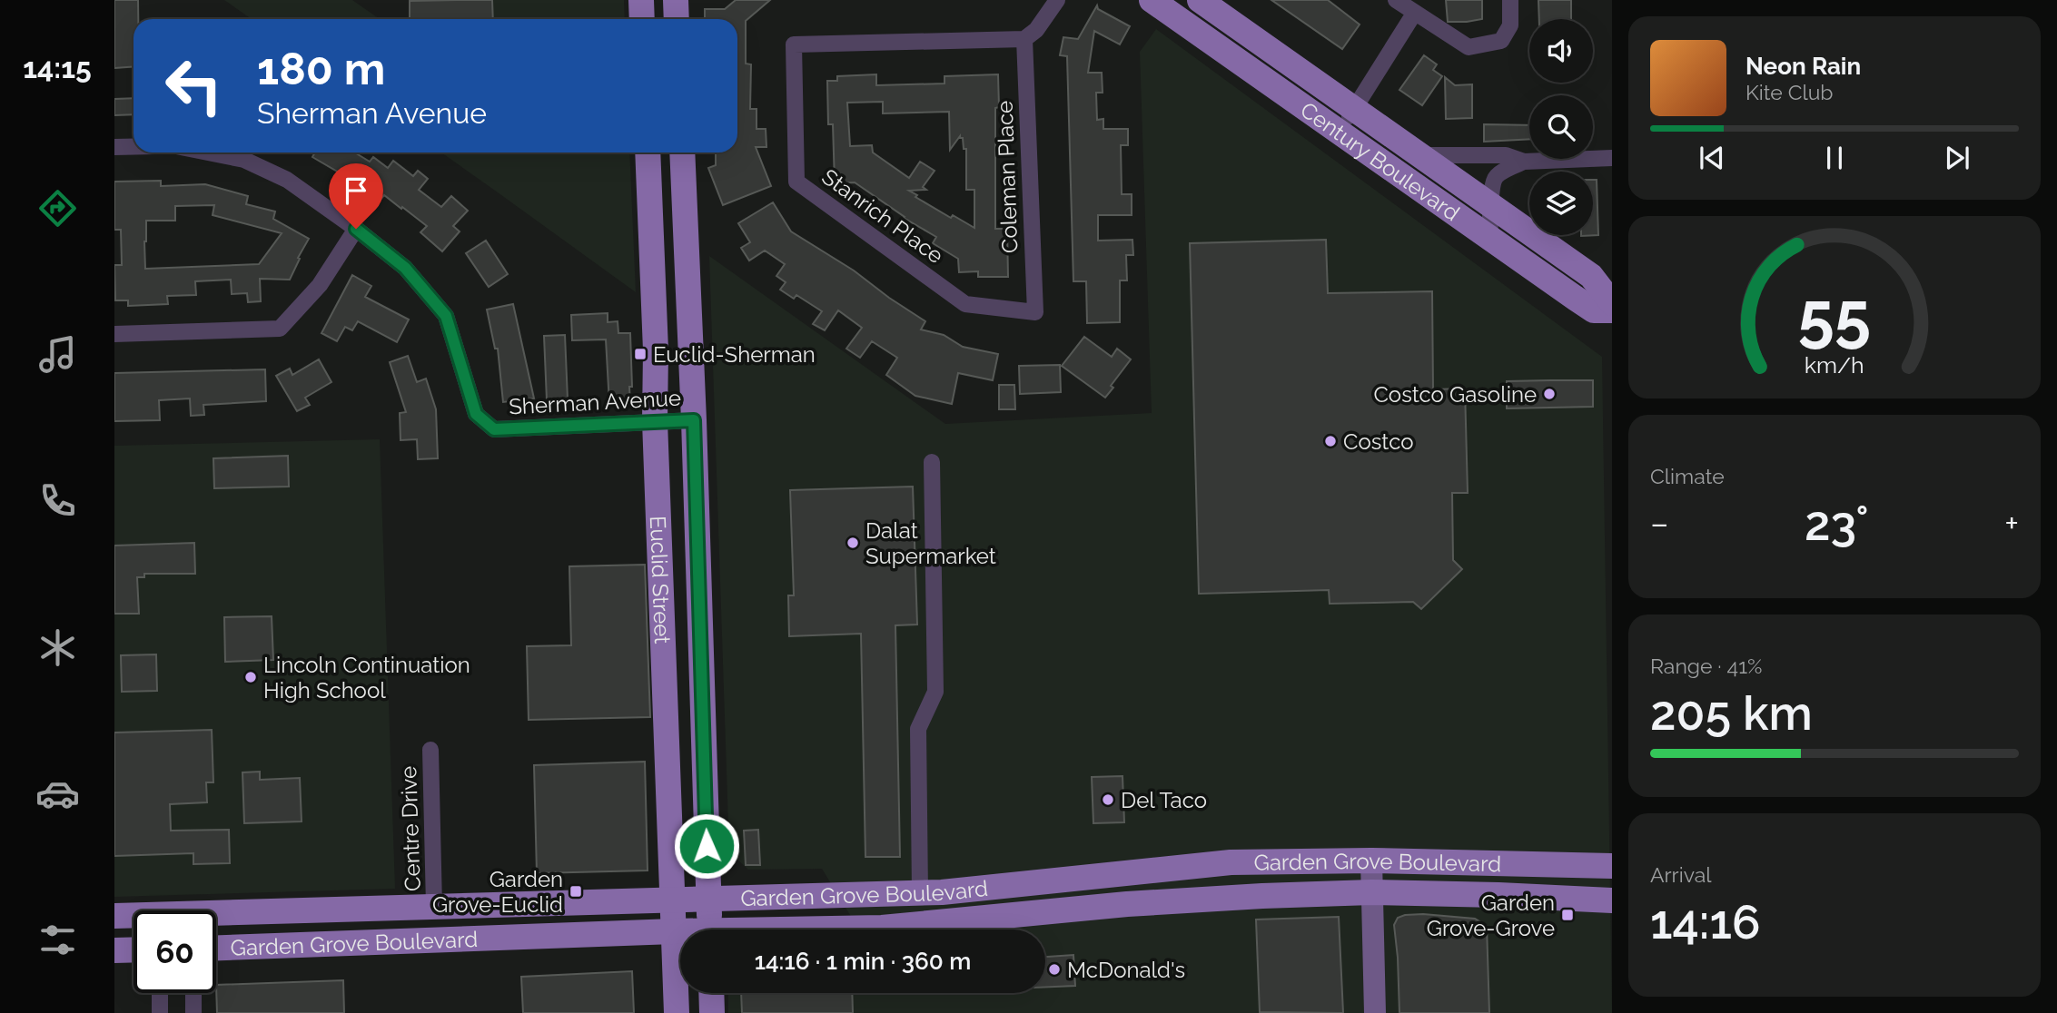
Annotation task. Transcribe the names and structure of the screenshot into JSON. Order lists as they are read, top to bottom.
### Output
{
  "streets": {
    "main road": ["Century Boulevard", "Euclid Street", "Garden Grove Boulevard"],
    "street": [
      "Coleman Place",
      "Stanrich Place",
      "Sherman Avenue",
      "Centre Drive"
    ]
  },
  "crossings": [
    ["Coleman Place", "Stanrich Place"],
    ["Sherman Avenue", "Euclid Street"],
    ["Euclid Street", "Garden Grove Boulevard"],
    ["Centre Drive", "Garden Grove Boulevard"]
  ],
  "places": {
    "transit": ["Euclid-Sherman", "Garden Grove-Euclid", "Garden Grove-Grove"],
    "other": [
      "Costco Gasoline",
      "Costco",
      "Dalat Supermarket",
      "Lincoln Continuation High School",
      "Del Taco",
      "McDonald's"
    ]
  },
  "page": {
    "tabs": "14:15",
    "turn": ["180 m", "Sherman Avenue"],
    "song": ["Neon Rain", "Kite Club"],
    "tile": [
      "Climate",
      ["Range · 41%", "205 km"],
      ["Arrival", "14:16"]
    ],
    "heat": ["−", "23°", "+"],
    "limit": "60",
    "trip": "14:16 · 1 min · 360 m",
    "gauge": ["55", "km/h"]
  }
}
